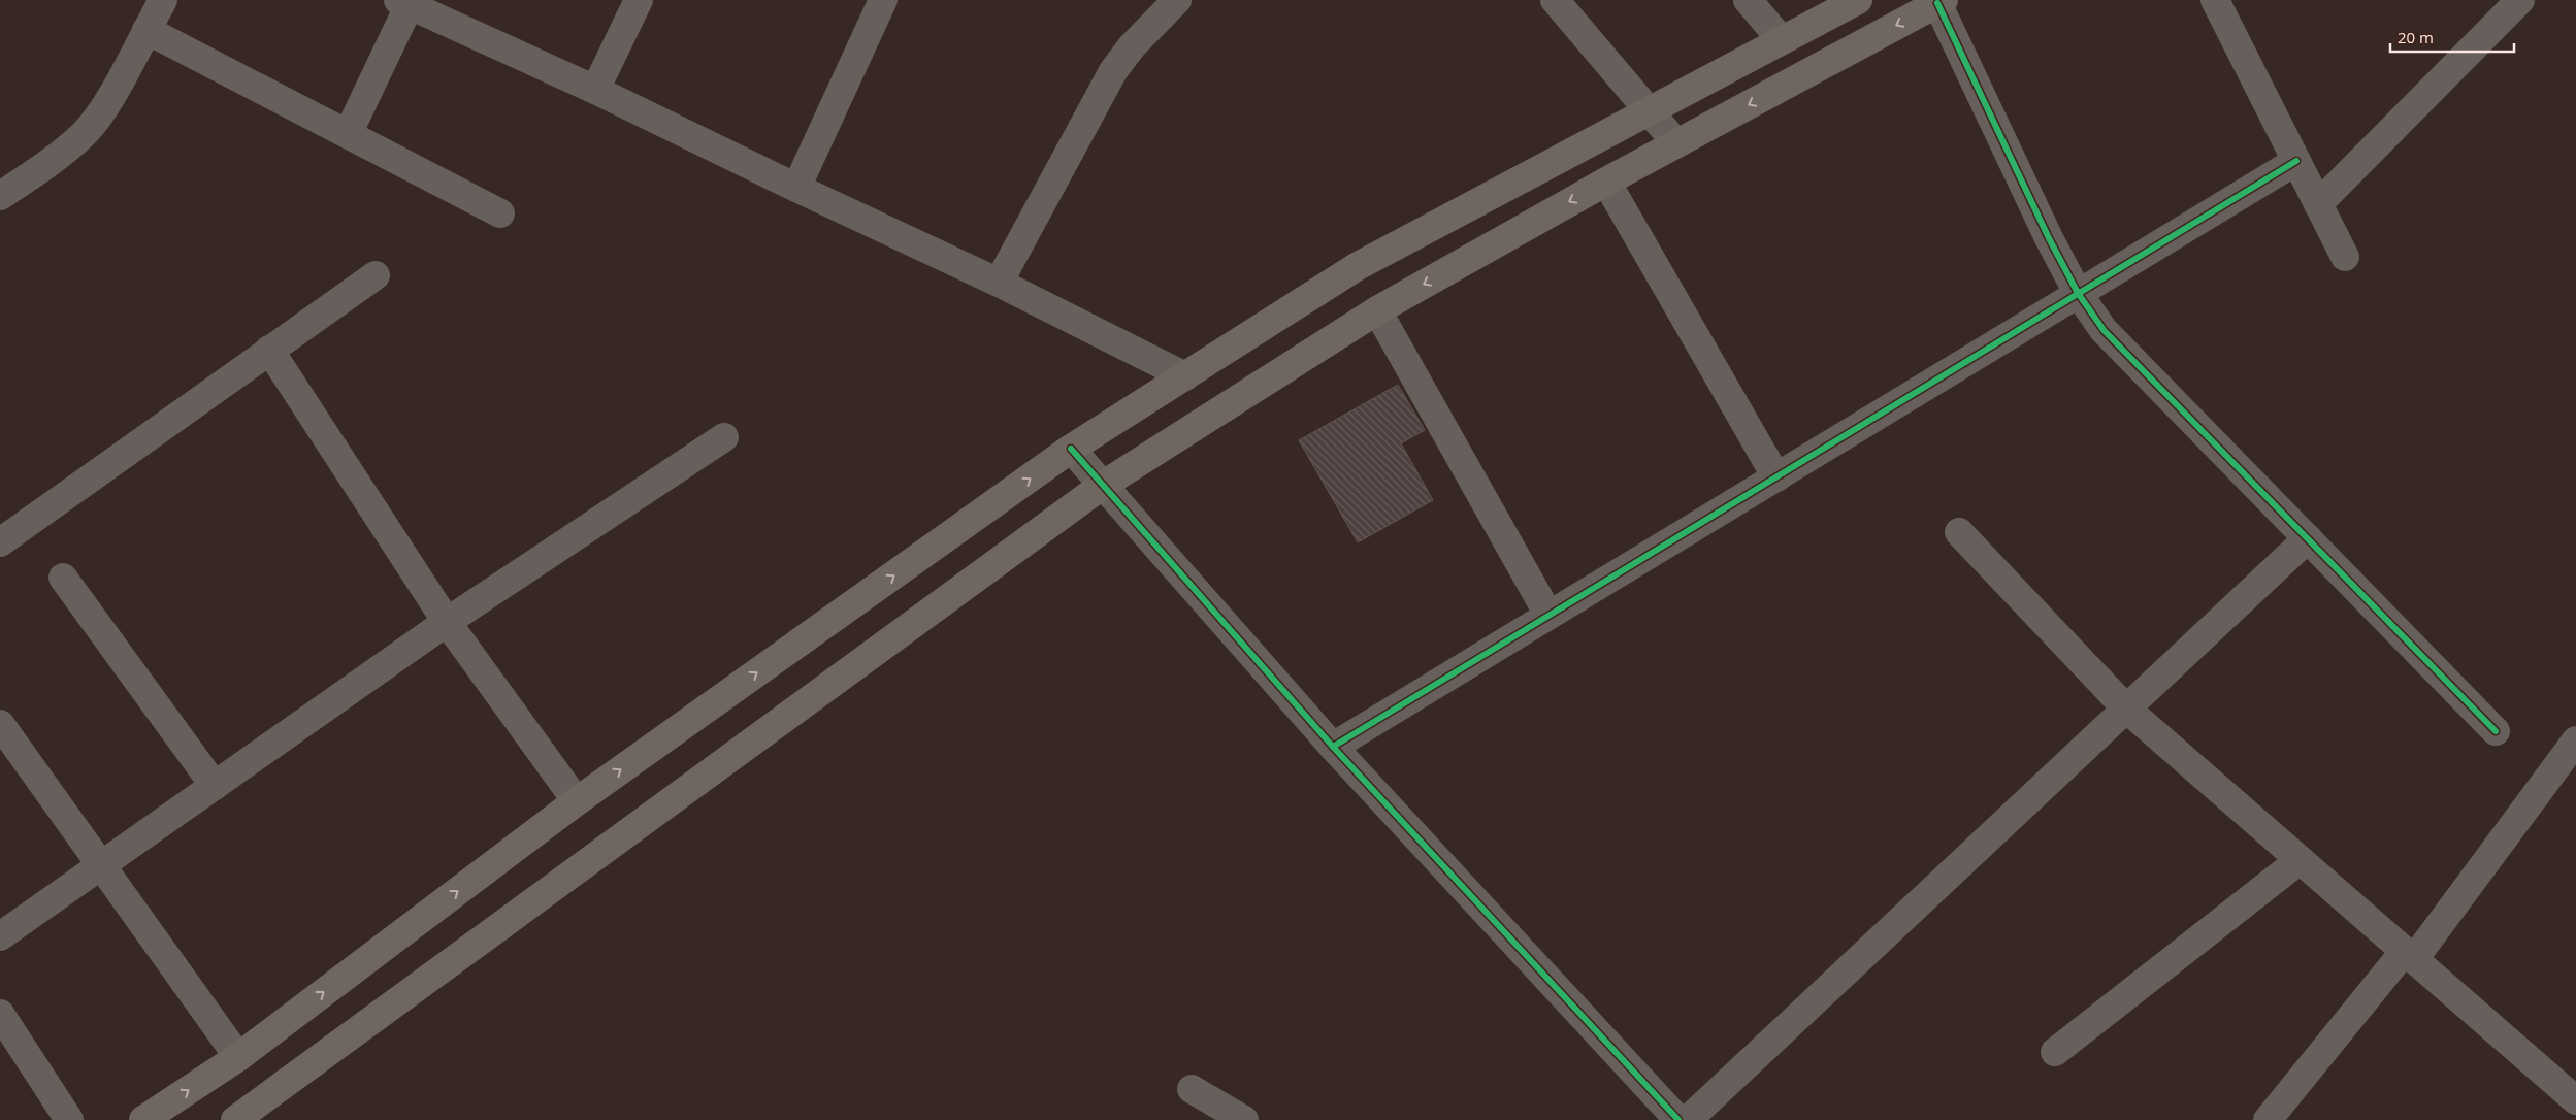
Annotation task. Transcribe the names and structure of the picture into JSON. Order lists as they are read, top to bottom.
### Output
{
  "scale_bar": "20 m"
}
